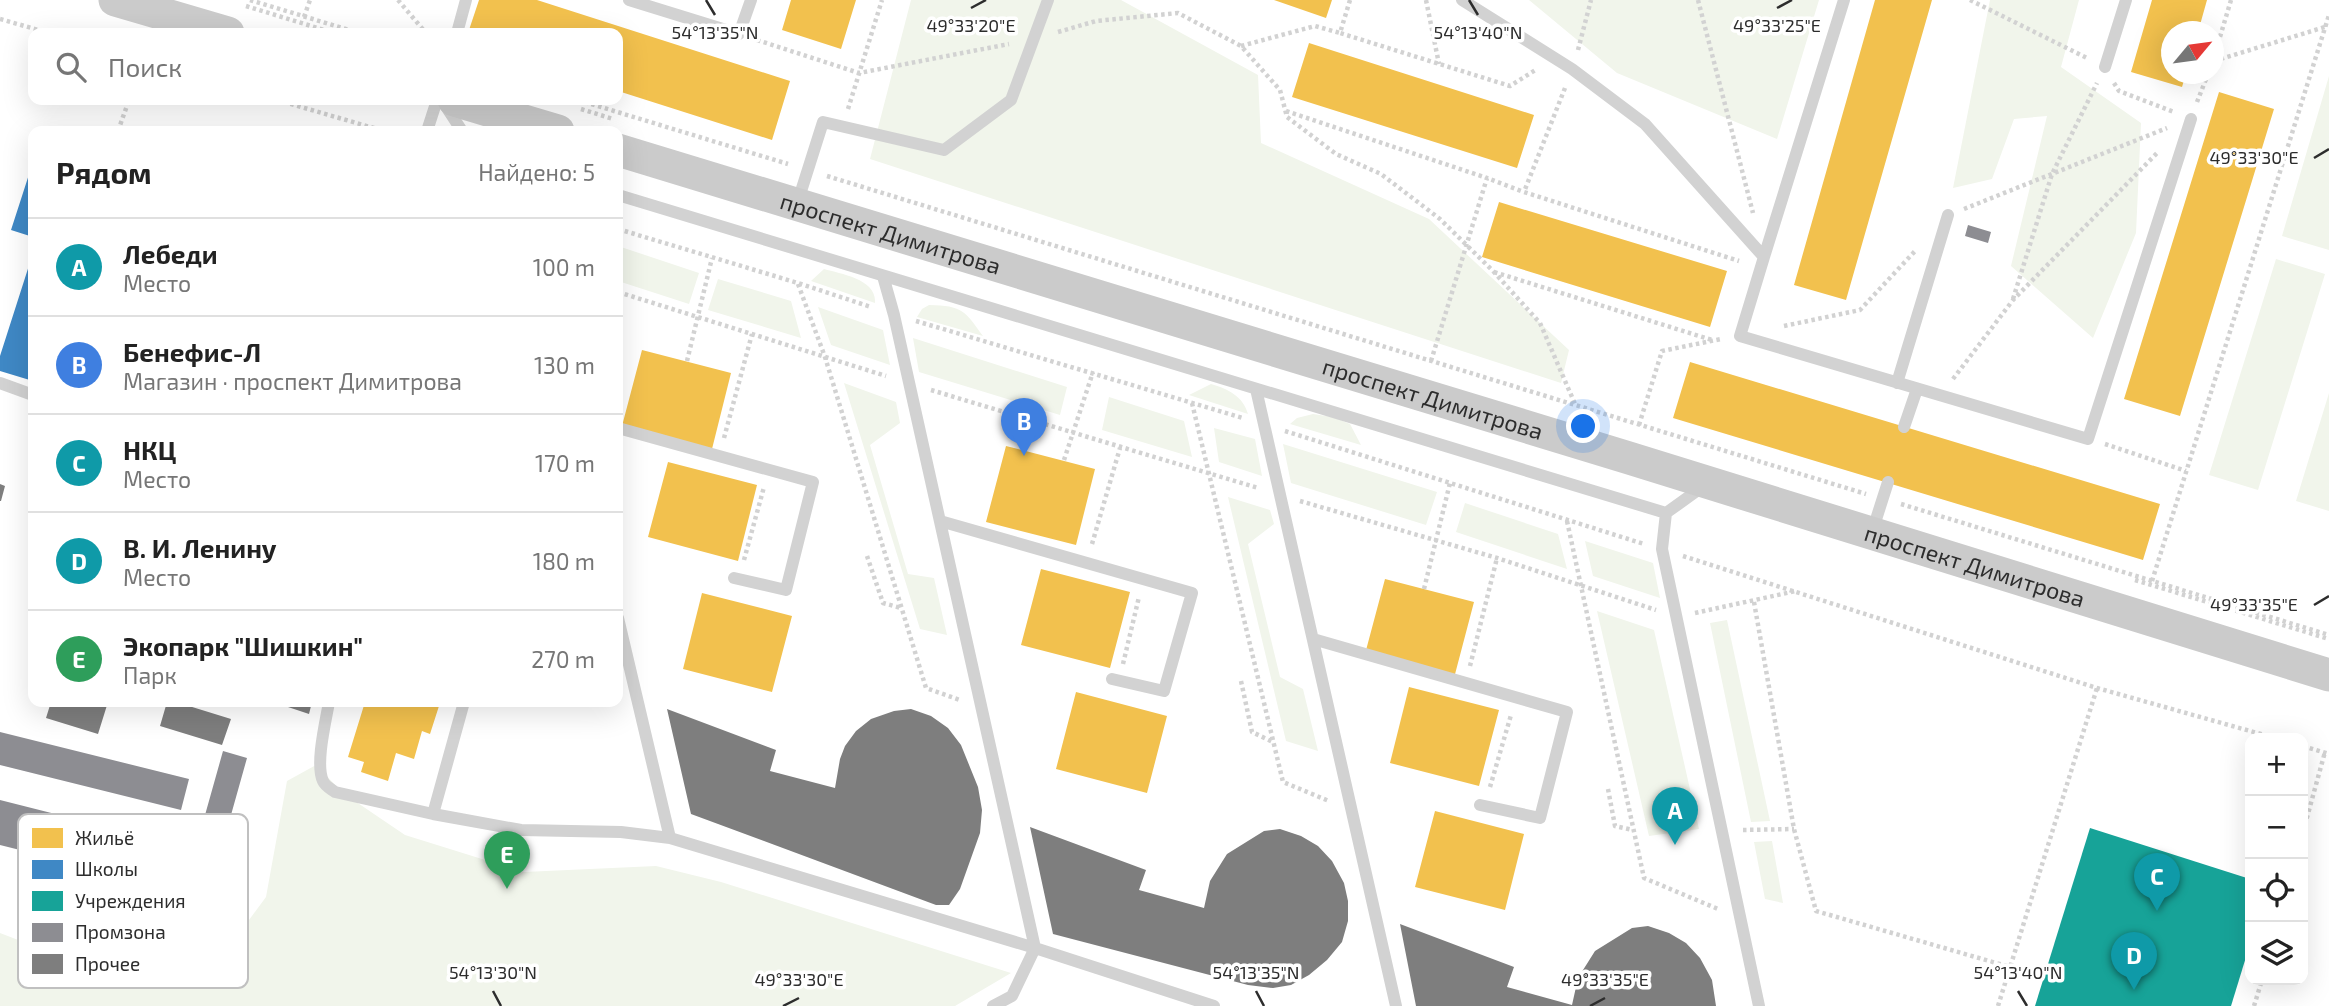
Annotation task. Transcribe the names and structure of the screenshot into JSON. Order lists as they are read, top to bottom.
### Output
{
  "streets": {
    "main road": ["проспект Димитрова"]
  },
  "legend": [
    "Жильё",
    "Школы",
    "Учреждения",
    "Промзона",
    "Прочее"
  ],
  "north": "top right",
  "page": {
    "search": "Поиск",
    "heading": ["Рядом", "Найдено: 5"],
    "list": [
      {
        "mark": "A",
        "name": "Лебеди",
        "note": "Место",
        "value": "100 m"
      },
      {
        "mark": "B",
        "name": "Бенефис-Л",
        "note": "Магазин · проспект Димитрова",
        "value": "130 m"
      },
      {
        "mark": "C",
        "name": "НКЦ",
        "note": "Место",
        "value": "170 m"
      },
      {
        "mark": "D",
        "name": "В. И. Ленину",
        "note": "Место",
        "value": "180 m"
      },
      {
        "mark": "E",
        "name": "Экопарк \"Шишкин\"",
        "note": "Парк",
        "value": "270 m"
      }
    ],
    "pins": [
      "B",
      "A",
      "E",
      "C",
      "D"
    ],
    "map_buttons": ["+", "−"]
  },
  "coordinates": [
    "49°33'20\"E",
    "49°33'25\"E",
    "54°13'35\"N",
    "54°13'40\"N",
    "49°33'30\"E",
    "49°33'35\"E",
    "54°13'30\"N"
  ]
}
